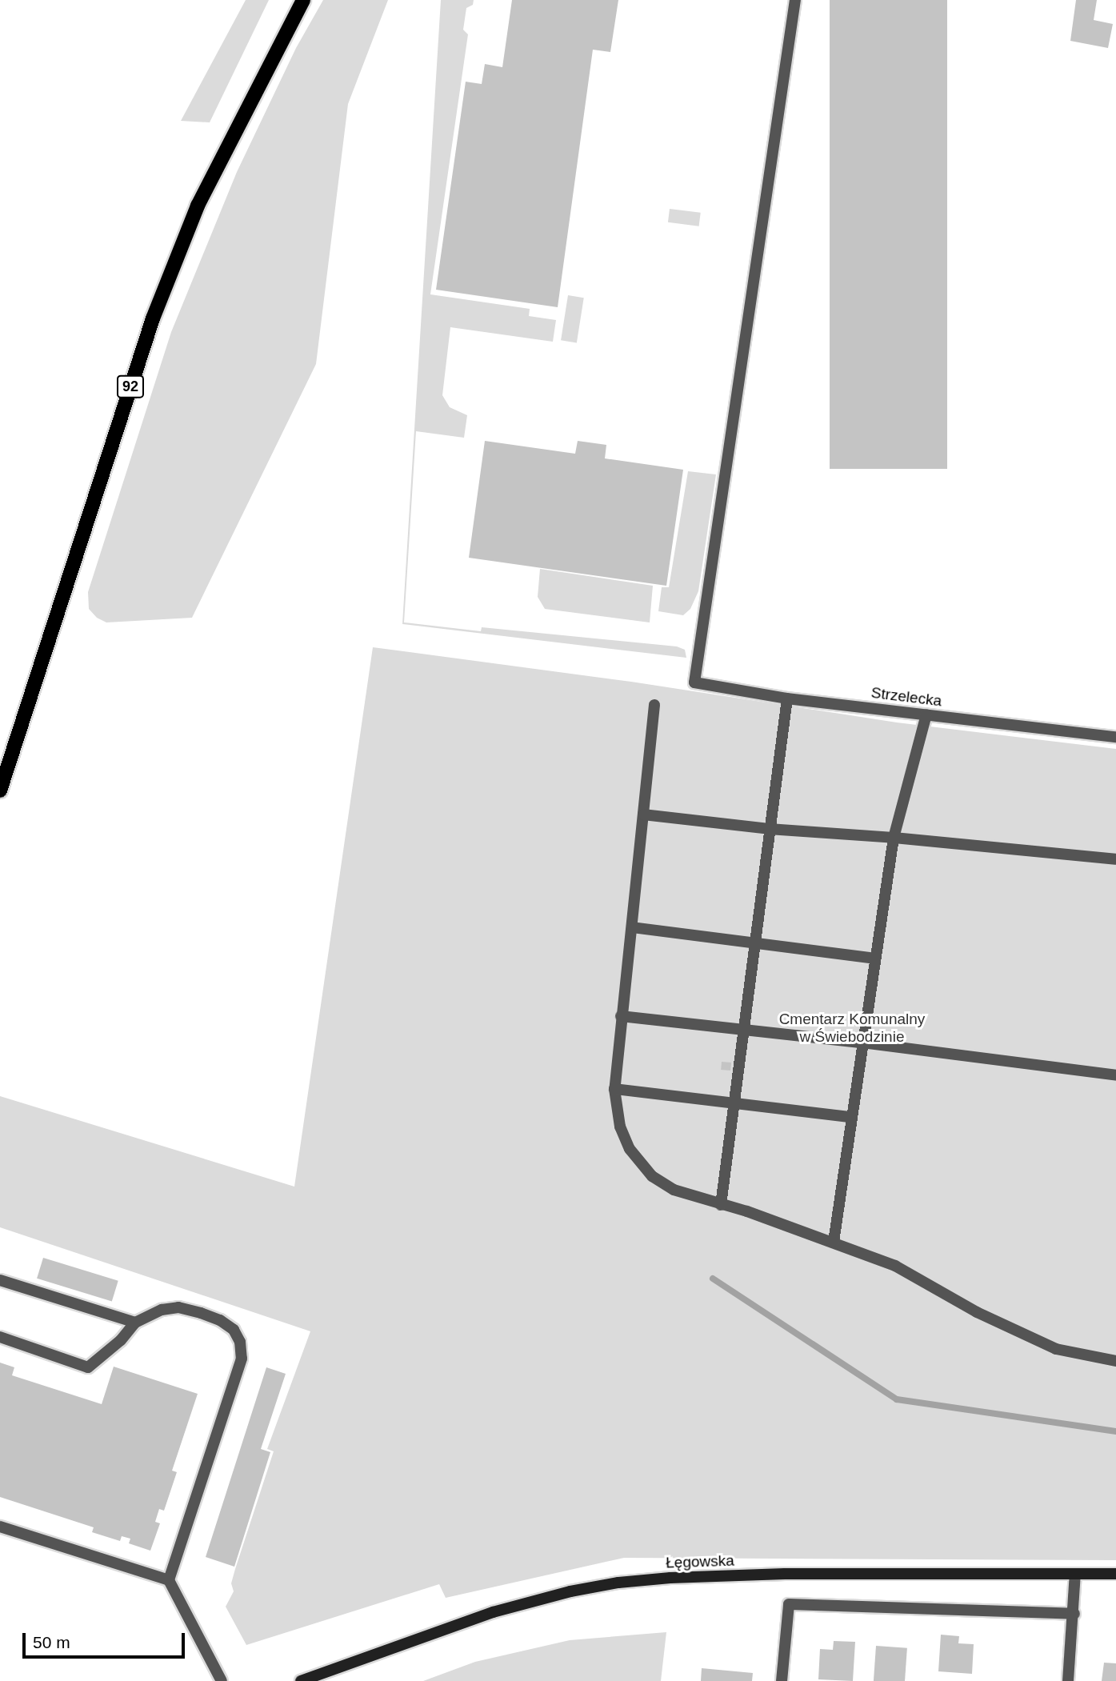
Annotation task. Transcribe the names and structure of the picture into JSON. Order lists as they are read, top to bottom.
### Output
{
  "streets": {
    "main road": ["92"],
    "street": ["Strzelecka", "Łęgowska"]
  },
  "parks": ["Cmentarz Komunalny w Świebodzinie"],
  "scale_bar": "50 m"
}
